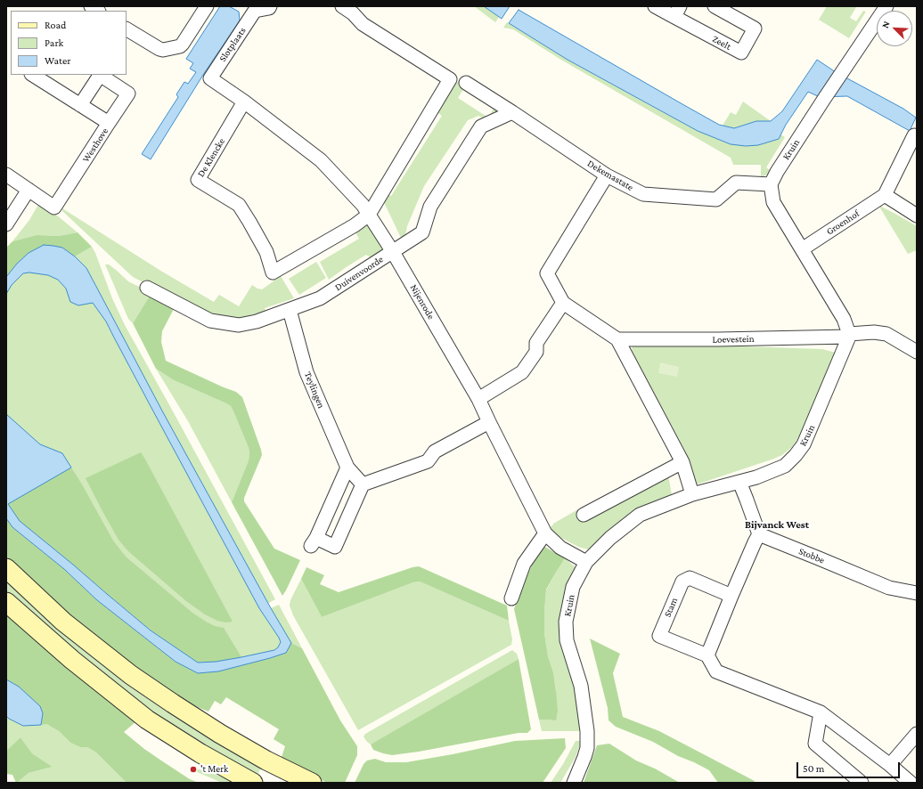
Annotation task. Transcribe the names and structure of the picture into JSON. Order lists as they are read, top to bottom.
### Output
{
  "streets": {
    "street": [
      "Zeelt",
      "Slotplaats",
      "Westhove",
      "Kruin",
      "De Klencke",
      "Dekemastate",
      "Groenhof",
      "Duivenvoorde",
      "Nijenrode",
      "Loevestein",
      "Teylingen",
      "Stobbe",
      "Stam"
    ]
  },
  "crossings": [
    ["Slotplaats", "Nijenrode"],
    ["Kruin", "Dekemastate"],
    ["Kruin", "Nijenrode"],
    ["Kruin", "Loevestein"],
    ["De Klencke", "Nijenrode"],
    ["Dekemastate", "Duivenvoorde"],
    ["Duivenvoorde", "Nijenrode"],
    ["Duivenvoorde", "Teylingen"]
  ],
  "districts": ["Bijvanck West"],
  "places": ["'t Merk"],
  "legend": ["Road", "Park", "Water"],
  "scale_bar": "50 m",
  "north": "top left"
}
